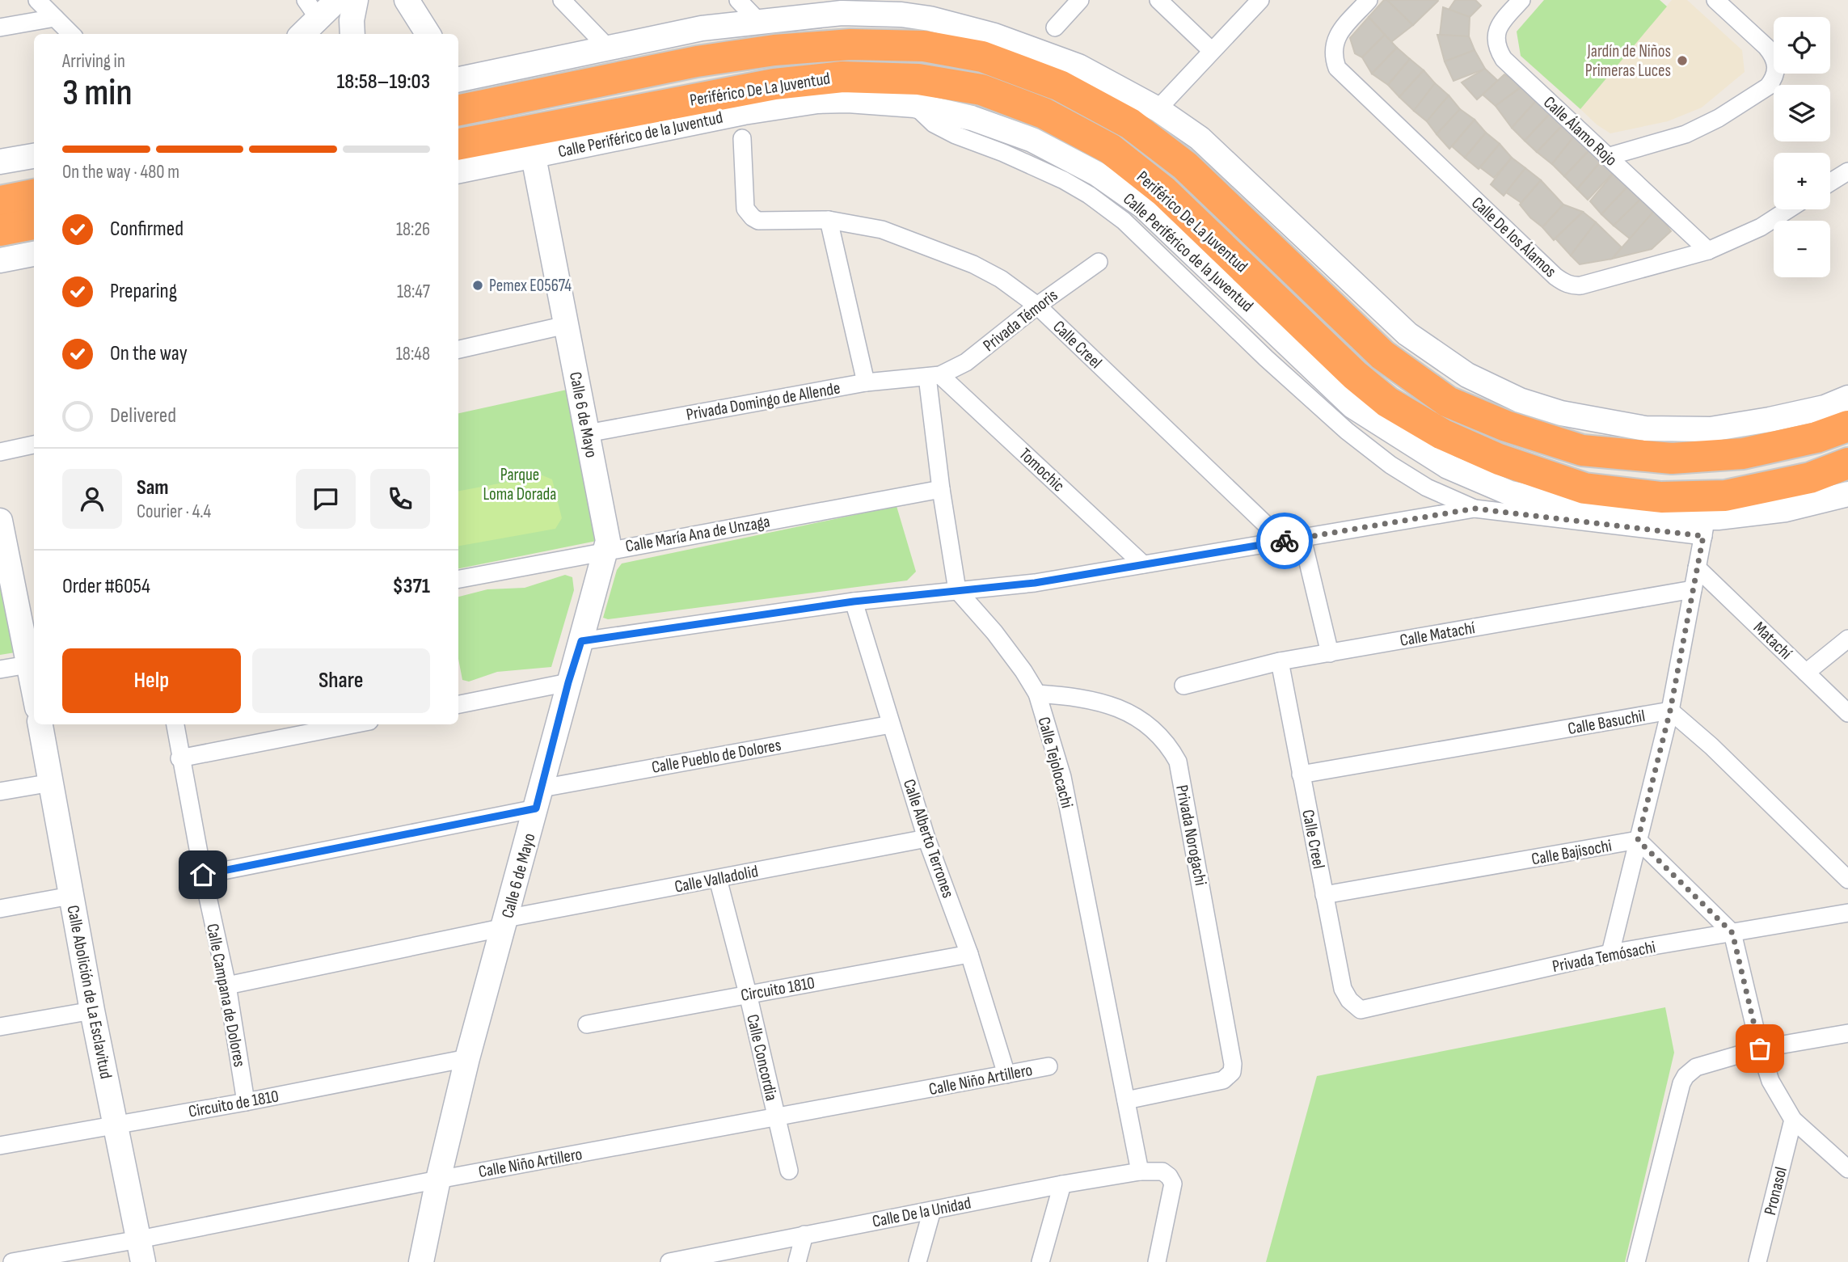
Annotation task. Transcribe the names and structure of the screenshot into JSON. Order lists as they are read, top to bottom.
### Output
{
  "streets": {
    "highway": ["Periférico De La Juventud"],
    "main road": ["Calle Periférico de la Juventud", "Calle 6 de Mayo", "Calle Abolición de La Esclavitud"],
    "street": [
      "Calle Álamo Rojo",
      "Calle De los Álamos",
      "Privada Témoris",
      "Calle Creel",
      "Privada Domingo de Allende",
      "Tomochic",
      "Calle María Ana de Unzaga",
      "Calle Matachí",
      "Matachí",
      "Calle Basuchil",
      "Calle Pueblo de Dolores",
      "Calle Tejolocachi",
      "Privada Norogachi",
      "Calle Alberto Terrones",
      "Calle Bajisochi",
      "Calle Valladolid",
      "Privada Temósachi",
      "Circuito 1810",
      "Calle Campana de Dolores",
      "Calle Concordia",
      "Calle Niño Artillero",
      "Circuito de 1810",
      "Pronasol",
      "Calle De la Unidad"
    ]
  },
  "crossings": [
    ["Calle Álamo Rojo", "Calle De los Álamos"],
    ["Calle Periférico de la Juventud", "Calle 6 de Mayo"],
    ["Privada Témoris", "Calle Creel"],
    ["Privada Témoris", "Privada Domingo de Allende"],
    ["Privada Témoris", "Tomochic"],
    ["Calle Creel", "Calle Matachí"],
    ["Calle Creel", "Calle Basuchil"],
    ["Calle Creel", "Calle Bajisochi"],
    ["Calle Creel", "Privada Temósachi"],
    ["Privada Domingo de Allende", "Calle 6 de Mayo"],
    ["Privada Domingo de Allende", "Tomochic"],
    ["Calle 6 de Mayo", "Calle María Ana de Unzaga"],
    ["Calle 6 de Mayo", "Calle Pueblo de Dolores"],
    ["Calle 6 de Mayo", "Calle Valladolid"],
    ["Calle 6 de Mayo", "Calle Niño Artillero"],
    ["Calle 6 de Mayo", "Circuito de 1810"],
    ["Calle Pueblo de Dolores", "Calle Alberto Terrones"],
    ["Calle Pueblo de Dolores", "Calle Campana de Dolores"],
    ["Calle Tejolocachi", "Privada Norogachi"],
    ["Calle Tejolocachi", "Calle De la Unidad"],
    ["Calle Alberto Terrones", "Calle Valladolid"],
    ["Calle Alberto Terrones", "Circuito 1810"],
    ["Calle Alberto Terrones", "Calle Niño Artillero"],
    ["Calle Valladolid", "Calle Campana de Dolores"],
    ["Calle Valladolid", "Calle Concordia"],
    ["Circuito 1810", "Calle Concordia"],
    ["Calle Abolición de La Esclavitud", "Calle Niño Artillero"],
    ["Calle Abolición de La Esclavitud", "Circuito de 1810"],
    ["Calle Campana de Dolores", "Circuito de 1810"],
    ["Calle Concordia", "Calle Niño Artillero"]
  ],
  "parks": ["Parque Loma Dorada"],
  "places": ["Jardín de Niños Primeras Luces", "Pemex E05674"],
  "page": {
    "map_buttons": ["+", "−"],
    "heading": ["3 min", "Arriving in", "18:58–19:03"],
    "panel": [
      "Sam",
      "Courier · 4.4",
      "Order #6054",
      "$371"
    ],
    "bar": "On the way · 480 m",
    "list": [
      ["Confirmed", "18:26"],
      ["Preparing", "18:47"],
      ["On the way", "18:48"],
      "Delivered"
    ],
    "buttons": ["Help", "Share"]
  }
}
